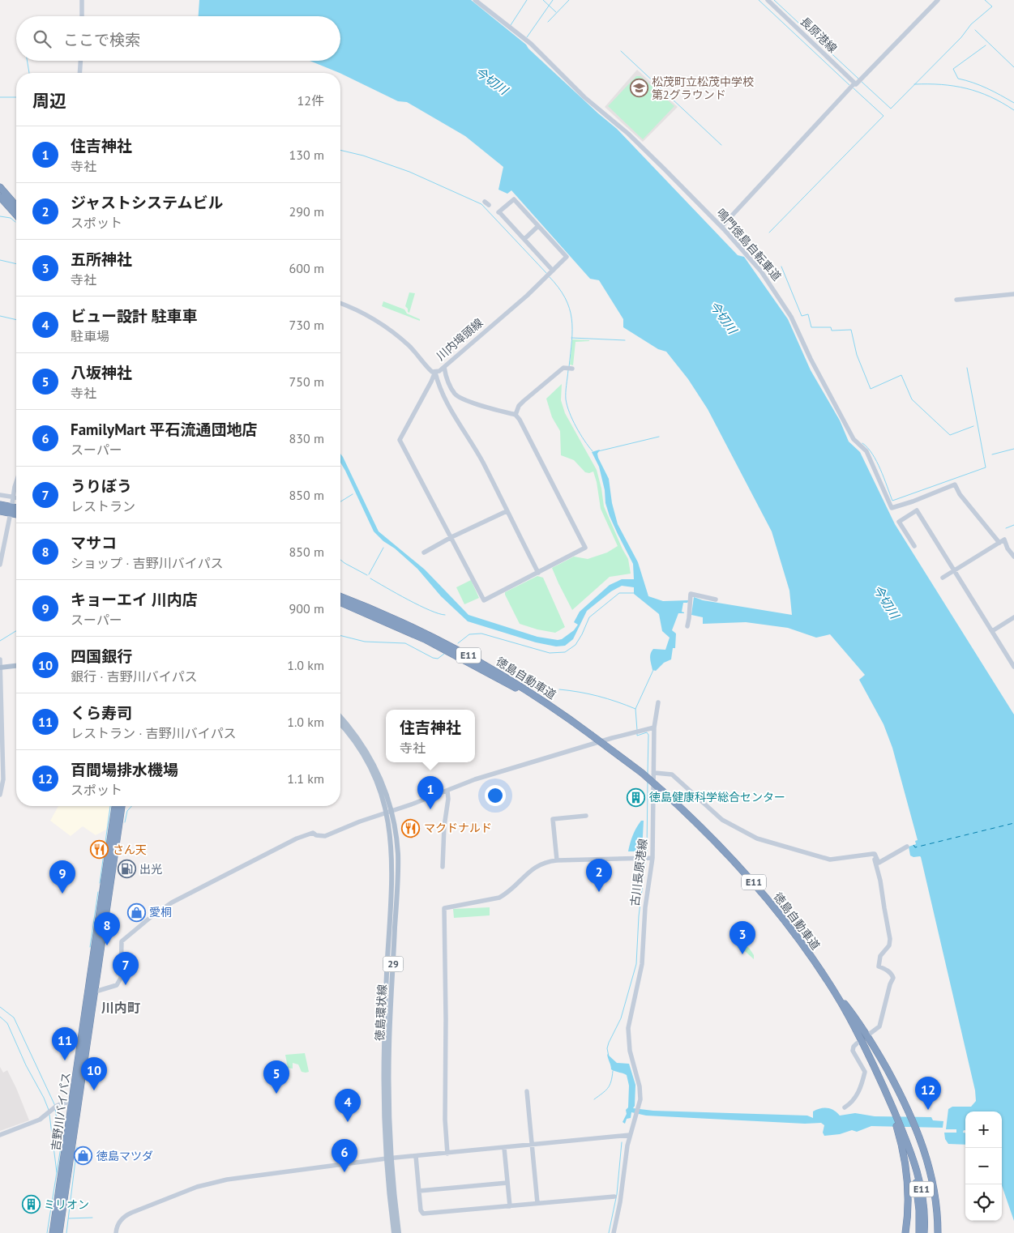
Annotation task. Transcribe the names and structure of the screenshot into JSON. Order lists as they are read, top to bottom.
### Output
{
  "streets": {
    "highway": ["E11", "徳島自動車道", "吉野川バイパス"],
    "main road": ["29", "徳島環状線"],
    "street": [
      "長原港線",
      "鳴門徳島自転車道",
      "川内埠頭線",
      "古川長原港線"
    ]
  },
  "districts": ["川内町"],
  "water": ["今切川"],
  "places": {
    "school or university": ["松茂町立松茂中学校 第2グラウンド"],
    "building": ["徳島健康科学総合センター", "ミリオン"],
    "restaurant": ["マクドナルド", "さん天"],
    "fuel station": ["出光"],
    "shop": ["愛桐", "徳島マツダ"]
  },
  "page": {
    "search": "ここで検索",
    "heading": ["周辺", "12件"],
    "list": [
      {
        "mark": "1",
        "name": "住吉神社",
        "note": "寺社",
        "value": "130 m"
      },
      {
        "mark": "2",
        "name": "ジャストシステムビル",
        "note": "スポット",
        "value": "290 m"
      },
      {
        "mark": "3",
        "name": "五所神社",
        "note": "寺社",
        "value": "600 m"
      },
      {
        "mark": "4",
        "name": "ビュー設計 駐車車",
        "note": "駐車場",
        "value": "730 m"
      },
      {
        "mark": "5",
        "name": "八坂神社",
        "note": "寺社",
        "value": "750 m"
      },
      {
        "mark": "6",
        "name": "FamilyMart 平石流通団地店",
        "note": "スーパー",
        "value": "830 m"
      },
      {
        "mark": "7",
        "name": "うりぼう",
        "note": "レストラン",
        "value": "850 m"
      },
      {
        "mark": "8",
        "name": "マサコ",
        "note": "ショップ · 吉野川バイパス",
        "value": "850 m"
      },
      {
        "mark": "9",
        "name": "キョーエイ 川内店",
        "note": "スーパー",
        "value": "900 m"
      },
      {
        "mark": "10",
        "name": "四国銀行",
        "note": "銀行 · 吉野川バイパス",
        "value": "1.0 km"
      },
      {
        "mark": "11",
        "name": "くら寿司",
        "note": "レストラン · 吉野川バイパス",
        "value": "1.0 km"
      },
      {
        "mark": "12",
        "name": "百間場排水機場",
        "note": "スポット",
        "value": "1.1 km"
      }
    ],
    "popup": ["住吉神社", "寺社"],
    "pins": [
      "1",
      "2",
      "9",
      "8",
      "3",
      "7",
      "11",
      "10",
      "5",
      "12",
      "4",
      "6"
    ],
    "map_buttons": ["+", "−"]
  }
}
